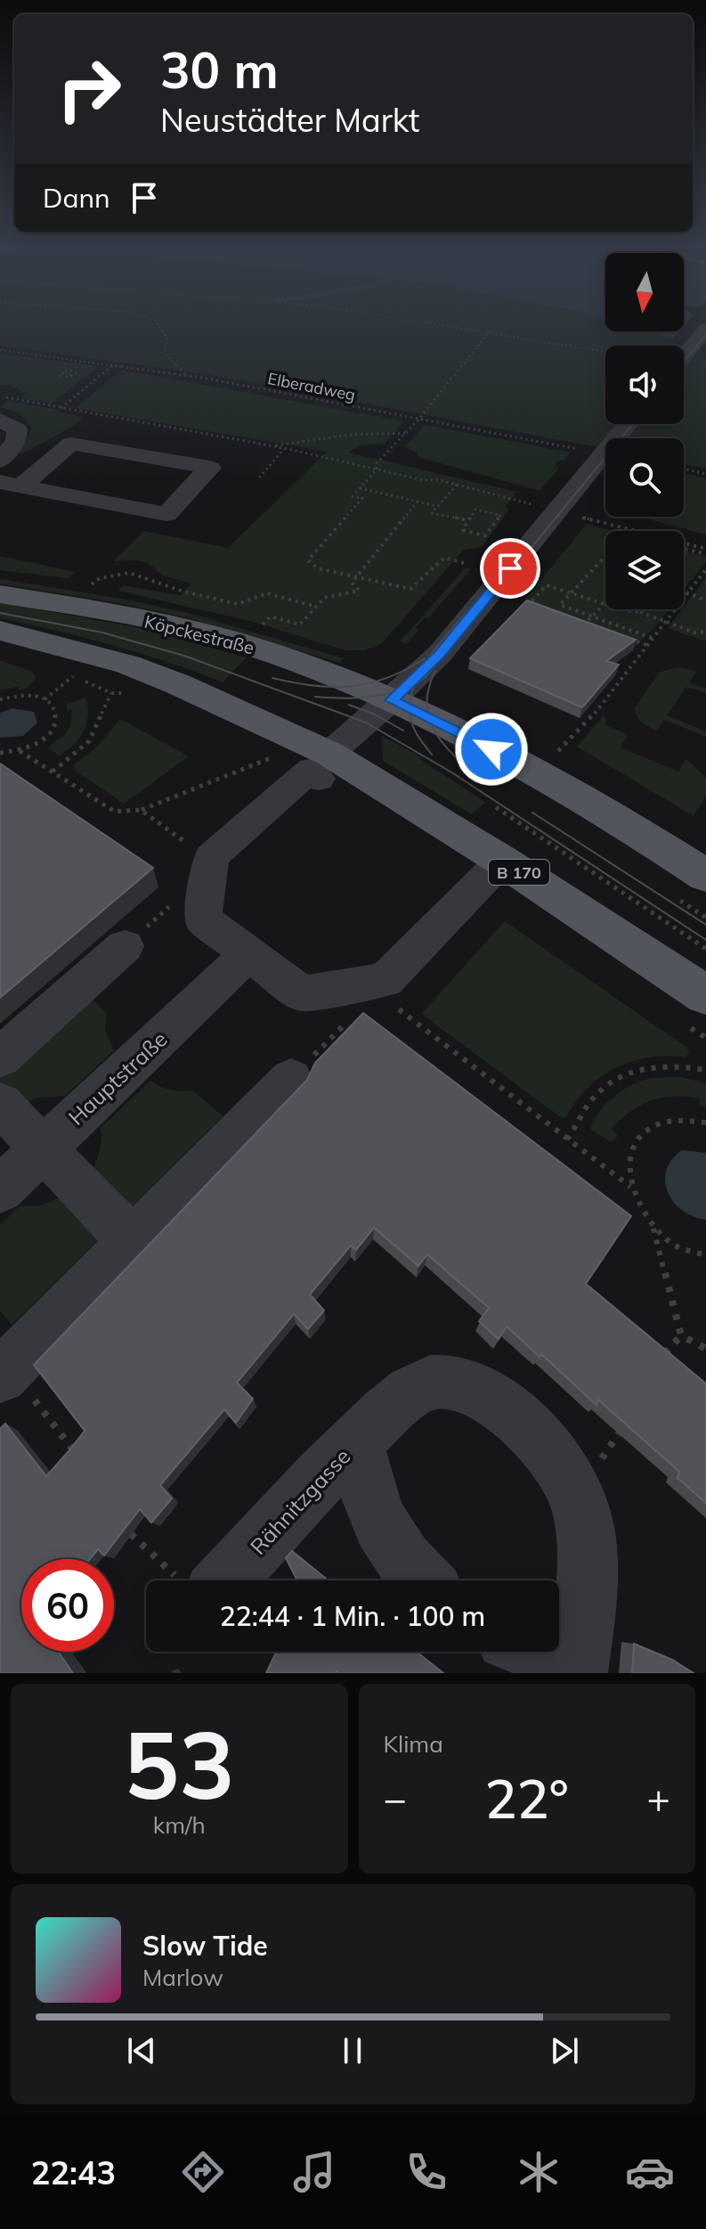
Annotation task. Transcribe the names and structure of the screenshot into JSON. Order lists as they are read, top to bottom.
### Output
{
  "streets": {
    "main road": ["Köpckestraße", "B 170"],
    "street": ["Hauptstraße", "Rähnitzgasse"],
    "path": ["Elberadweg"]
  },
  "crossings": [
    ["B 170", "Hauptstraße"]
  ],
  "north": "bottom",
  "page": {
    "turn": ["30 m", "Neustädter Markt"],
    "then": "Dann",
    "limit": "60",
    "trip": "22:44 · 1 Min. · 100 m",
    "tile": [
      ["53", "km/h"],
      "Klima"
    ],
    "heat": ["−", "22°", "+"],
    "song": ["Slow Tide", "Marlow"],
    "tabs": "22:43"
  }
}
